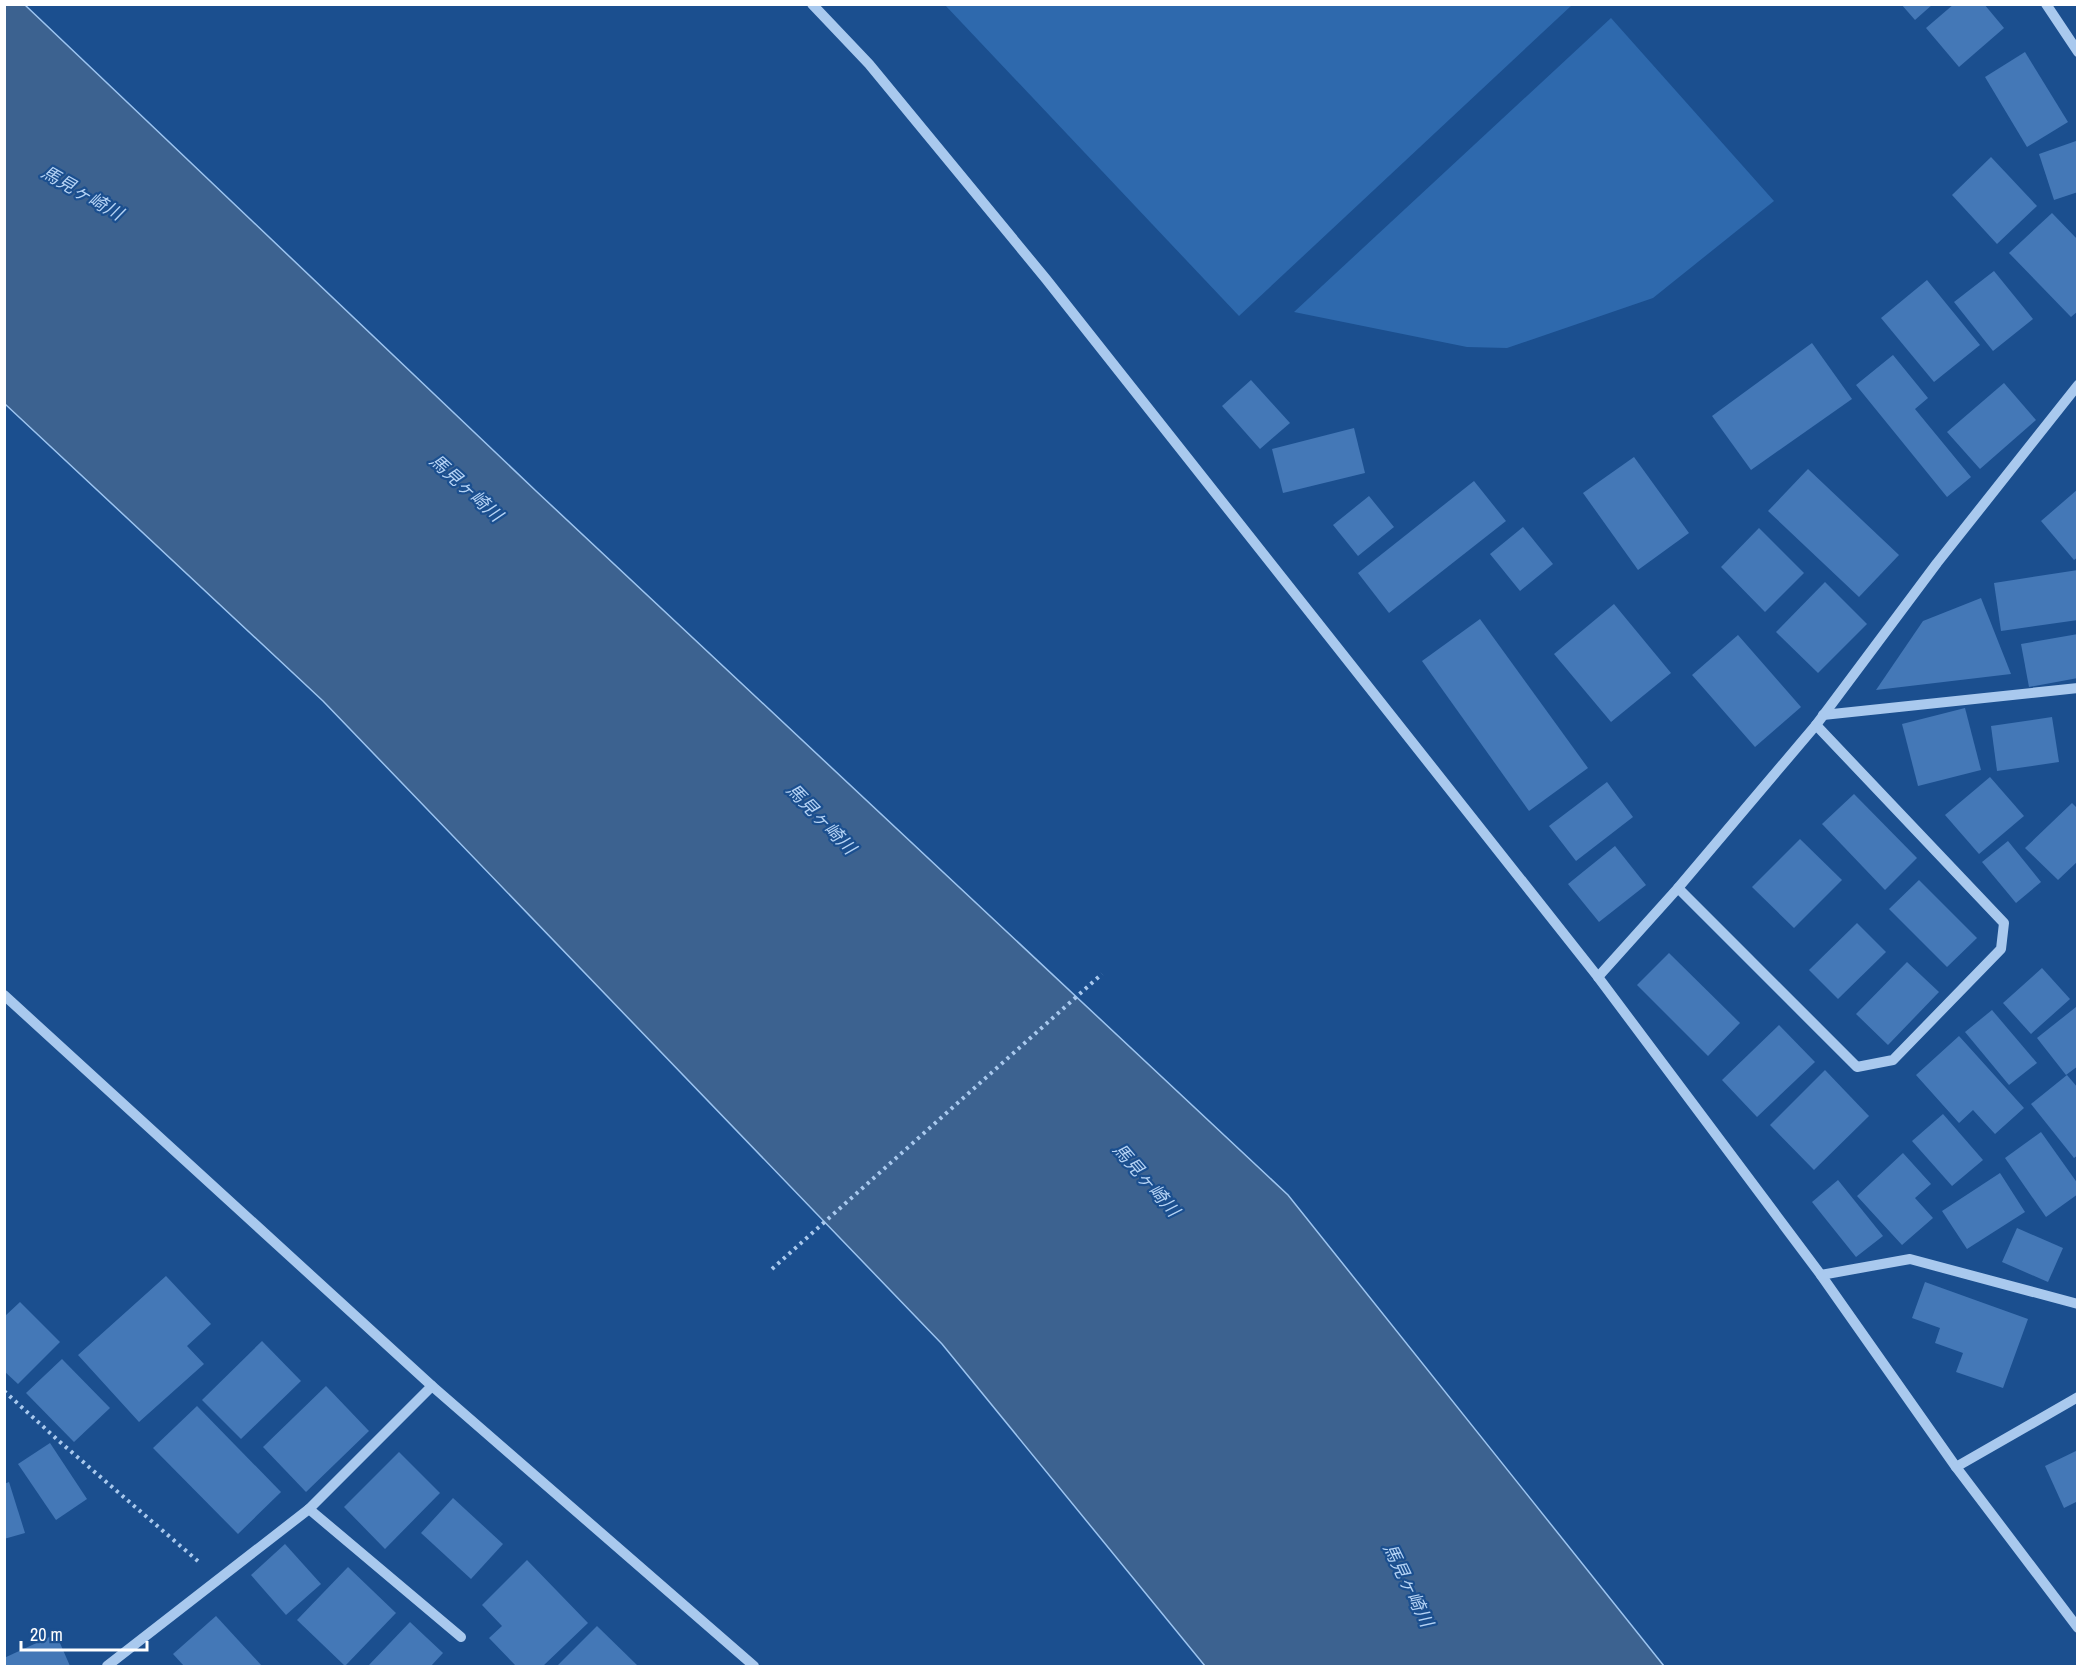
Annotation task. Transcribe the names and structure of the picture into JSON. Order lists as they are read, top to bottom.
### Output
{
  "water": ["馬見ヶ崎川"],
  "scale_bar": "20 m"
}
